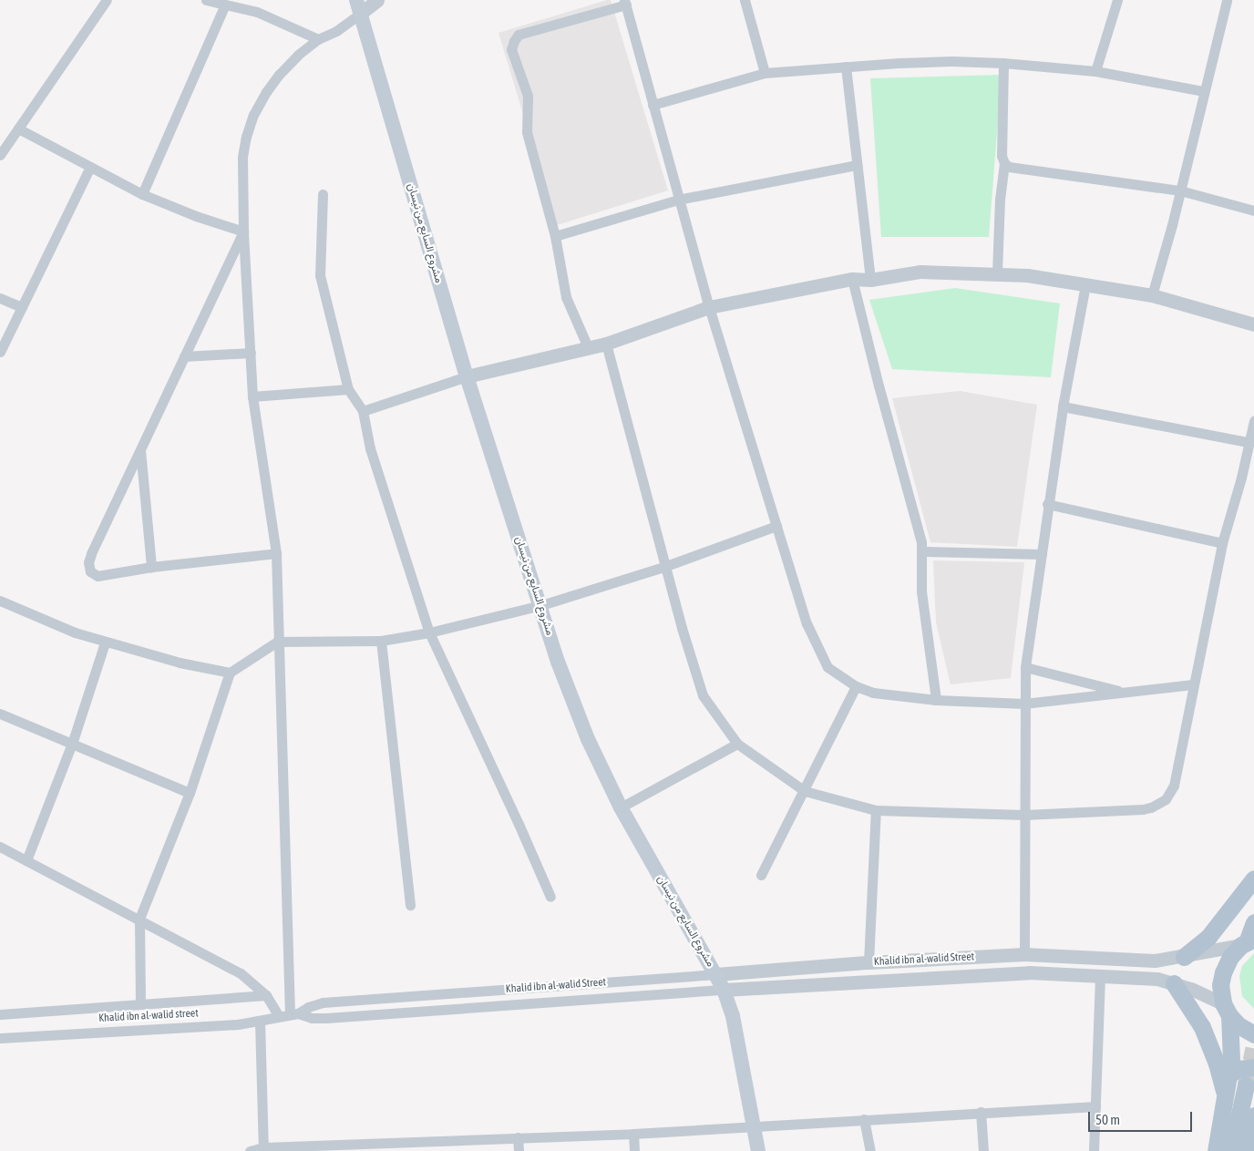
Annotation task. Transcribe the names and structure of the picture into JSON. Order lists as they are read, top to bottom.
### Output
{
  "streets": {
    "main road": ["مشروع السابع من نيسان"],
    "street": ["Khalid ibn al-walid Street", "Khalid ibn al-walid street"]
  },
  "crossings": [
    ["مشروع السابع من نيسان", "Khalid ibn al-walid Street"],
    ["Khalid ibn al-walid Street", "Khalid ibn al-walid street"]
  ],
  "scale_bar": "50 m"
}
